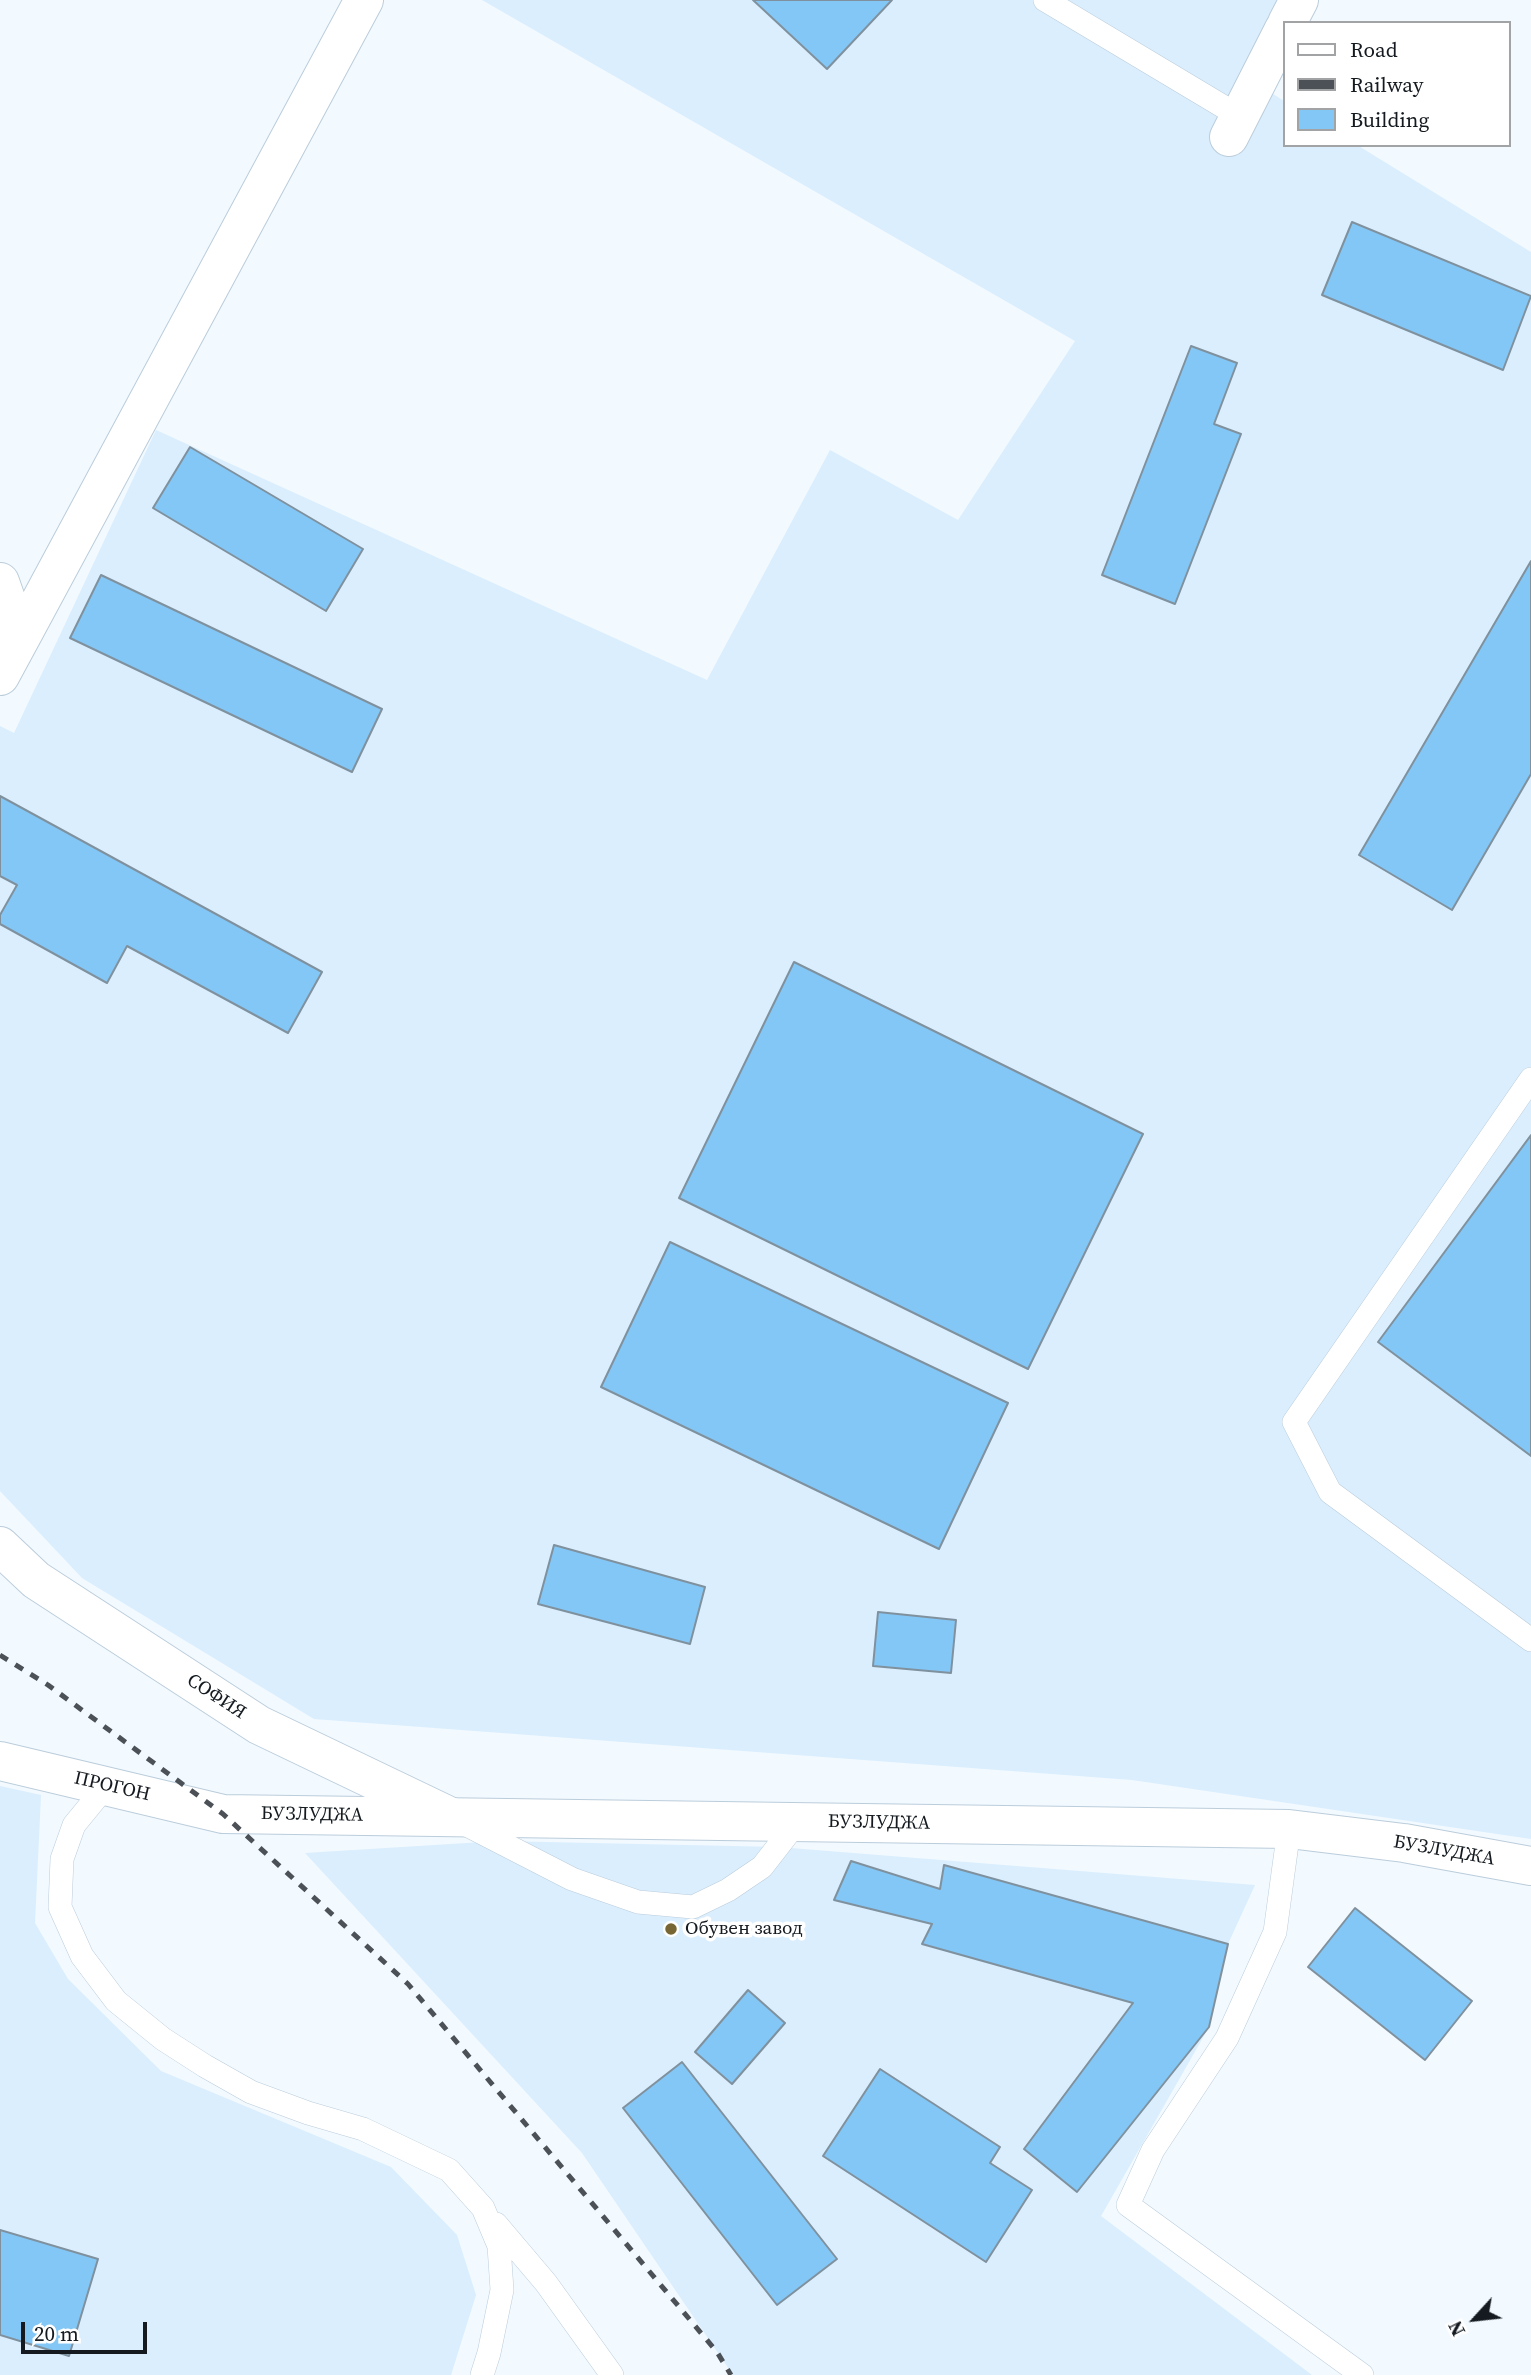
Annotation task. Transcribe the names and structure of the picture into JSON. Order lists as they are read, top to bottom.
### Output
{
  "streets": {
    "street": ["СОФИЯ", "ПРОГОН", "БУЗЛУДЖА"]
  },
  "crossings": [
    ["СОФИЯ", "БУЗЛУДЖА"],
    ["ПРОГОН", "БУЗЛУДЖА"]
  ],
  "places": ["Обувен завод"],
  "legend": ["Road", "Railway", "Building"],
  "scale_bar": "20 m",
  "north": "bottom left"
}
